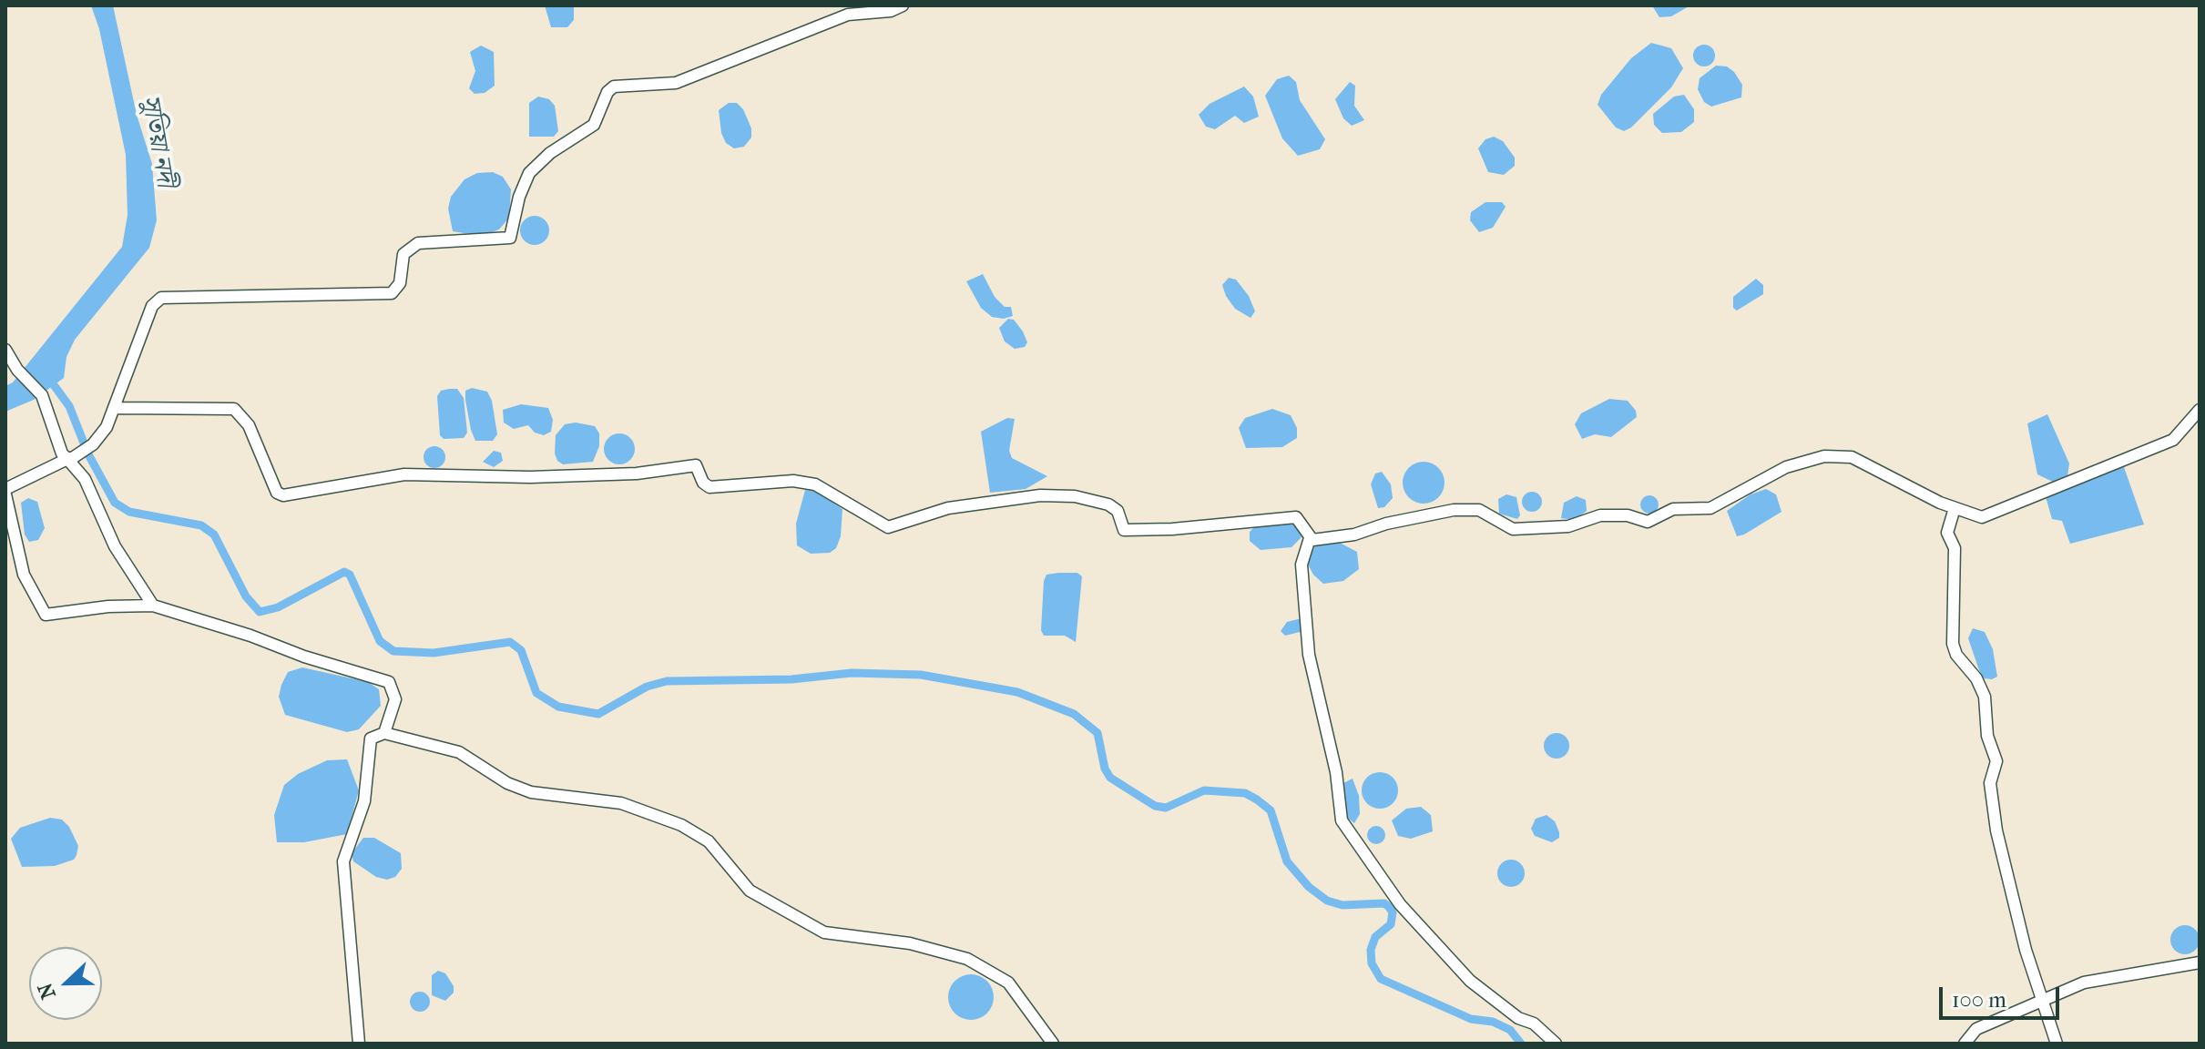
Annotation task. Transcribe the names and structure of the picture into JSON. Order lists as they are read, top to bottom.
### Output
{
  "water": ["সুতিয়া নদী"],
  "scale_bar": "100 m",
  "north": "left"
}
